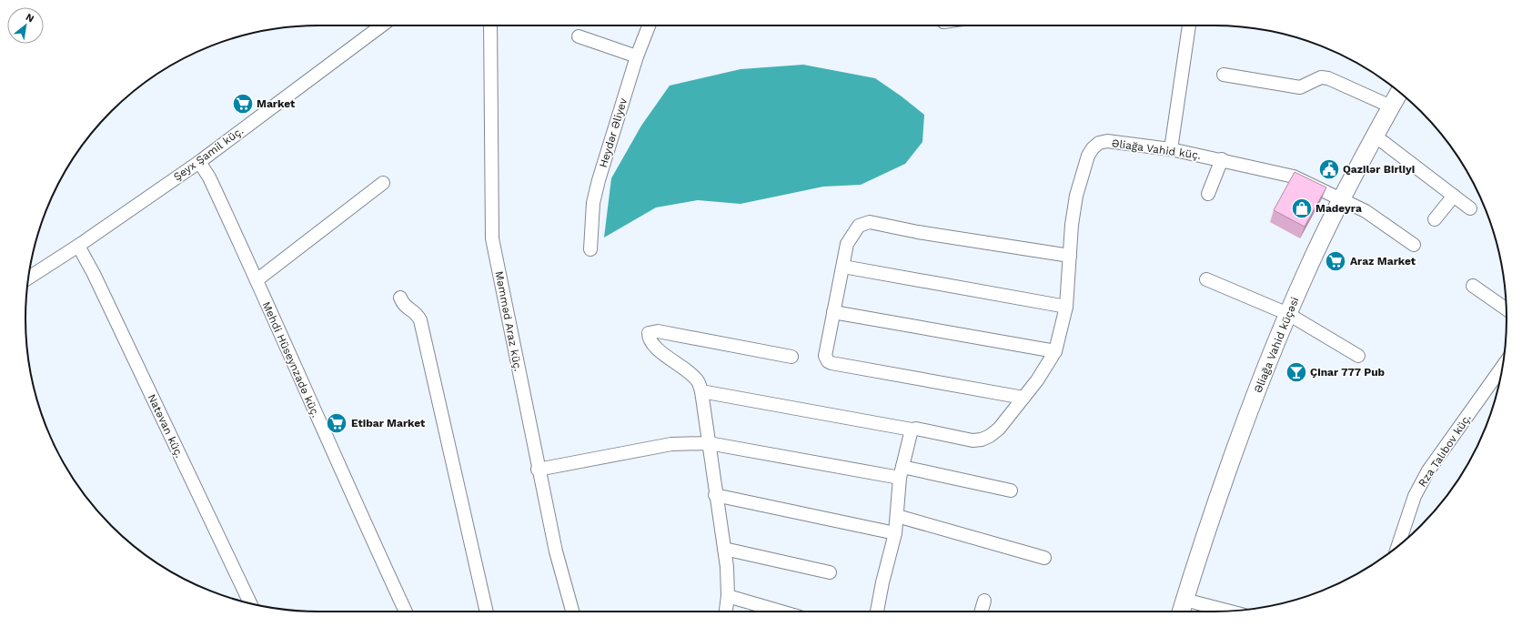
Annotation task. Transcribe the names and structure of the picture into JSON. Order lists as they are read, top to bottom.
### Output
{
  "streets": {
    "main road": ["Əliağa Vahid küçəsi"],
    "street": [
      "Heydər Əliyev",
      "Əliağa Vahid küç.",
      "Şeyx Şamil küç.",
      "Məmməd Araz küç.",
      "Mehdi Hüseynzadə küç.",
      "Natəvan küç.",
      "Rza Talıbov küç."
    ]
  },
  "crossings": [
    ["Əliağa Vahid küç.", "Əliağa Vahid küçəsi"],
    ["Şeyx Şamil küç.", "Mehdi Hüseynzadə küç."],
    ["Şeyx Şamil küç.", "Natəvan küç."]
  ],
  "places": {
    "supermarket": ["Market", "Araz Market", "Etibar Market"],
    "public building": ["Qazilər Birliyi"],
    "shop": ["Madeyra"],
    "bar": ["Çinar 777 Pub"]
  },
  "north": "top right"
}
